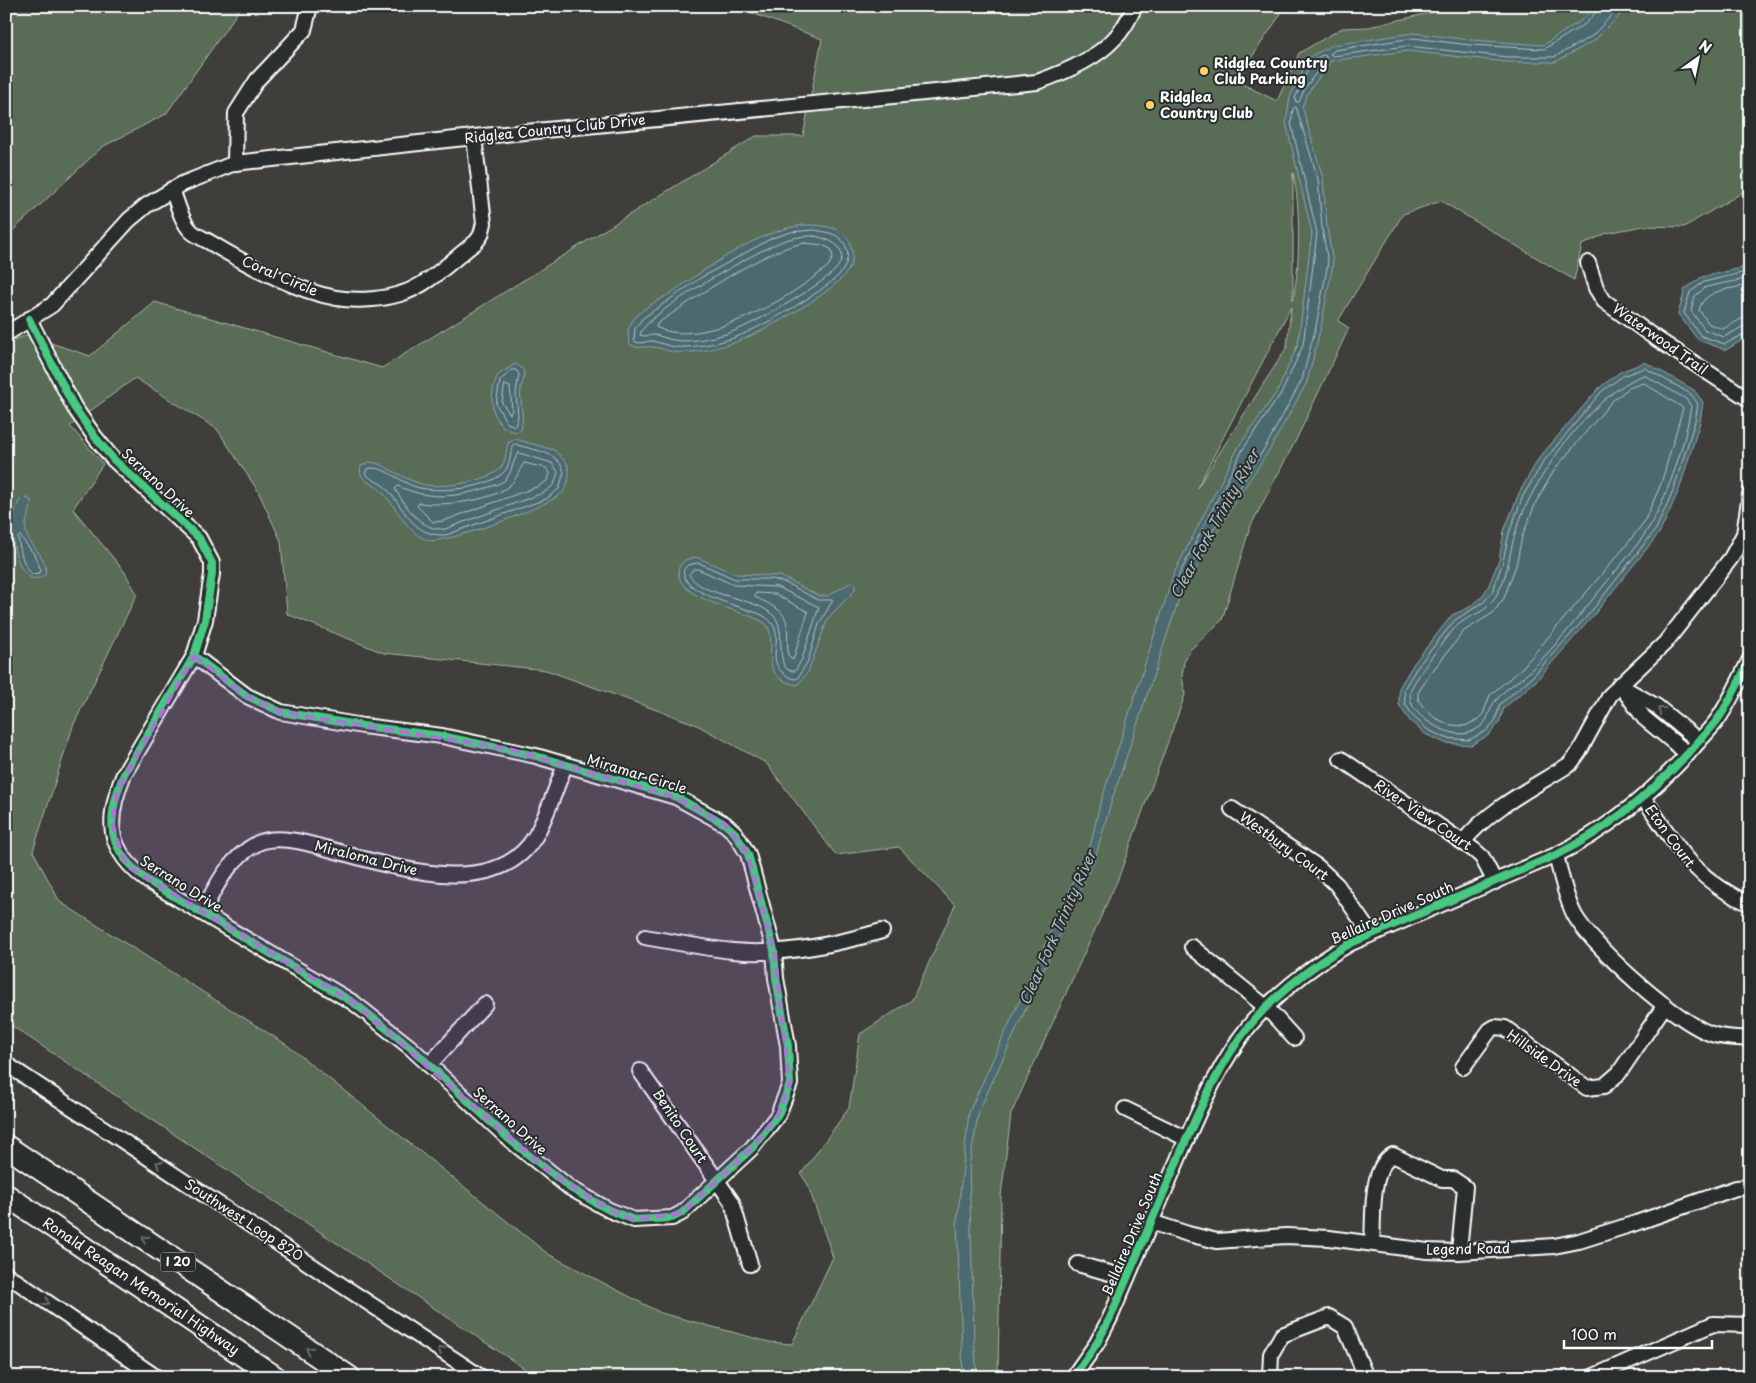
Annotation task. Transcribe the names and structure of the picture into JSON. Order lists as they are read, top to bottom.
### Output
{
  "streets": {
    "highway": ["I 20", "Ronald Reagan Memorial Highway"],
    "street": [
      "Ridglea Country Club Drive",
      "Coral Circle",
      "Waterwood Trail",
      "Serrano Drive",
      "Miramar Circle",
      "River View Court",
      "Eton Court",
      "Westbury Court",
      "Miraloma Drive",
      "Bellaire Drive South",
      "Hillside Drive",
      "Benito Court",
      "Southwest Loop 820",
      "Legend Road"
    ]
  },
  "crossings": [
    ["Ridglea Country Club Drive", "Coral Circle"],
    ["Ridglea Country Club Drive", "Serrano Drive"],
    ["Serrano Drive", "Miramar Circle"],
    ["Serrano Drive", "Miraloma Drive"],
    ["Serrano Drive", "Benito Court"],
    ["Miramar Circle", "Miraloma Drive"],
    ["Miramar Circle", "Benito Court"],
    ["River View Court", "Bellaire Drive South"],
    ["Eton Court", "Bellaire Drive South"],
    ["Westbury Court", "Bellaire Drive South"],
    ["Bellaire Drive South", "Legend Road"]
  ],
  "one_way": ["Southwest Loop 820"],
  "water": ["Clear Fork Trinity River"],
  "places": ["Ridglea Country Club Parking", "Ridglea Country Club"],
  "scale_bar": "100 m",
  "north": "top right"
}
